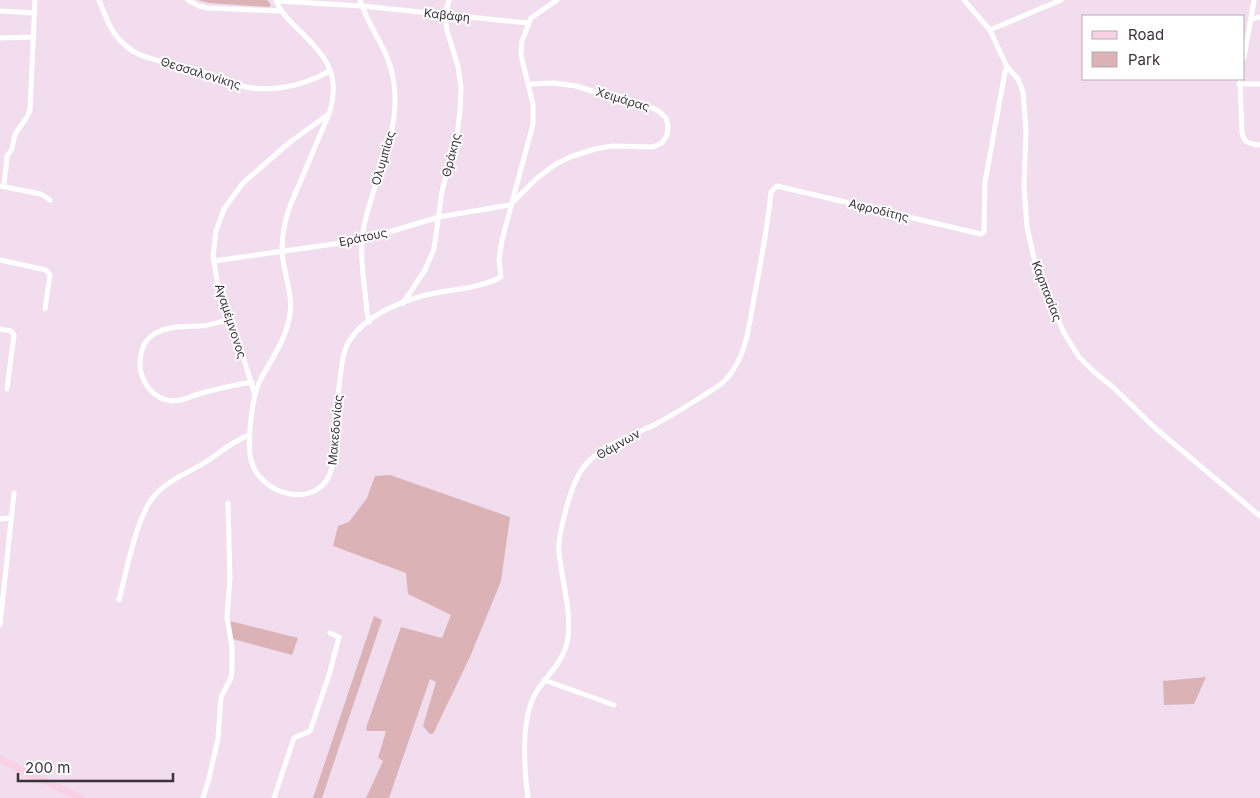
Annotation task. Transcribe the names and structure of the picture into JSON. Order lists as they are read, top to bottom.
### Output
{
  "streets": {
    "street": [
      "Καβάφη",
      "Θεσσαλονίκης",
      "Χειμάρας",
      "Θράκης",
      "Ολυμπίας",
      "Αφροδίτης",
      "Εράτους",
      "Καρπασίας",
      "Αγαμέμνονος",
      "Μακεδονίας",
      "Θάμνων"
    ]
  },
  "crossings": [
    ["Καβάφη", "Θράκης"],
    ["Καβάφη", "Ολυμπίας"],
    ["Καβάφη", "Μακεδονίας"],
    ["Θεσσαλονίκης", "Μακεδονίας"],
    ["Χειμάρας", "Εράτους"],
    ["Χειμάρας", "Μακεδονίας"],
    ["Θράκης", "Εράτους"],
    ["Θράκης", "Μακεδονίας"],
    ["Ολυμπίας", "Εράτους"],
    ["Ολυμπίας", "Μακεδονίας"],
    ["Αφροδίτης", "Καρπασίας"],
    ["Αφροδίτης", "Θάμνων"],
    ["Εράτους", "Αγαμέμνονος"],
    ["Εράτους", "Μακεδονίας"],
    ["Αγαμέμνονος", "Μακεδονίας"]
  ],
  "legend": ["Road", "Park"],
  "scale_bar": "200 m"
}
